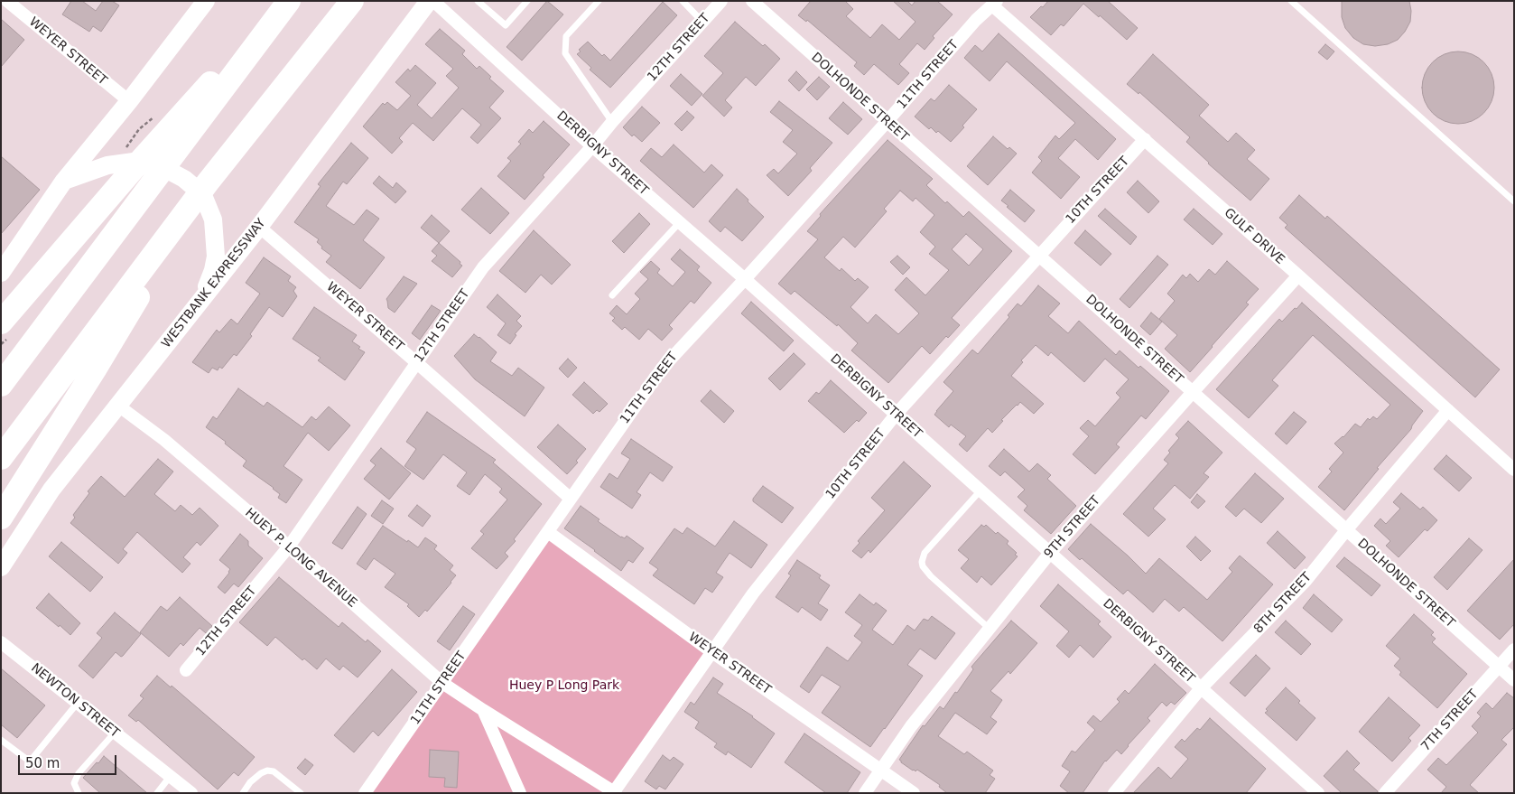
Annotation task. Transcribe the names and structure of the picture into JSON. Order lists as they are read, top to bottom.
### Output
{
  "streets": {
    "main road": ["WESTBANK EXPRESSWAY"],
    "street": [
      "12TH STREET",
      "WEYER STREET",
      "11TH STREET",
      "DOLHONDE STREET",
      "DERBIGNY STREET",
      "10TH STREET",
      "GULF DRIVE",
      "9TH STREET",
      "HUEY P. LONG AVENUE",
      "8TH STREET",
      "NEWTON STREET",
      "7TH STREET"
    ]
  },
  "crossings": [
    ["12TH STREET", "WEYER STREET"],
    ["12TH STREET", "DERBIGNY STREET"],
    ["12TH STREET", "HUEY P. LONG AVENUE"],
    ["WEYER STREET", "11TH STREET"],
    ["WEYER STREET", "10TH STREET"],
    ["WEYER STREET", "WESTBANK EXPRESSWAY"],
    ["WEYER STREET", "9TH STREET"],
    ["11TH STREET", "DOLHONDE STREET"],
    ["11TH STREET", "DERBIGNY STREET"],
    ["11TH STREET", "GULF DRIVE"],
    ["11TH STREET", "HUEY P. LONG AVENUE"],
    ["DOLHONDE STREET", "10TH STREET"],
    ["DOLHONDE STREET", "9TH STREET"],
    ["DOLHONDE STREET", "8TH STREET"],
    ["DOLHONDE STREET", "7TH STREET"],
    ["DERBIGNY STREET", "10TH STREET"],
    ["DERBIGNY STREET", "9TH STREET"],
    ["DERBIGNY STREET", "8TH STREET"],
    ["10TH STREET", "GULF DRIVE"],
    ["10TH STREET", "HUEY P. LONG AVENUE"],
    ["GULF DRIVE", "9TH STREET"],
    ["GULF DRIVE", "8TH STREET"],
    ["WESTBANK EXPRESSWAY", "HUEY P. LONG AVENUE"]
  ],
  "parks": ["Huey P Long Park"],
  "scale_bar": "50 m"
}
